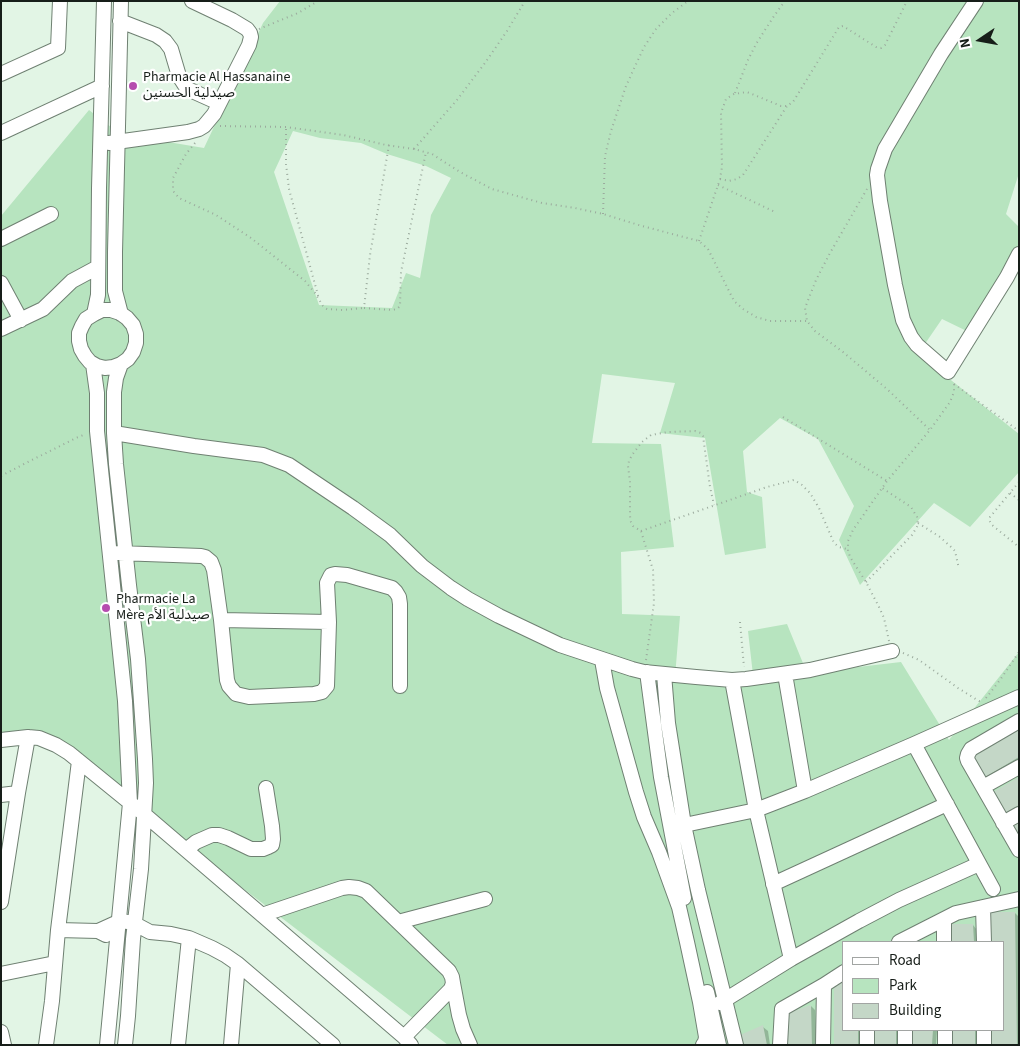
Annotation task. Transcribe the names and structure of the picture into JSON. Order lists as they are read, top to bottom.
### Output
{
  "places": ["Pharmacie Al Hassanaine صيدلية الحسنين", "Pharmacie La Mère صيدلية الأم"],
  "legend": ["Road", "Park", "Building"],
  "north": "left"
}
